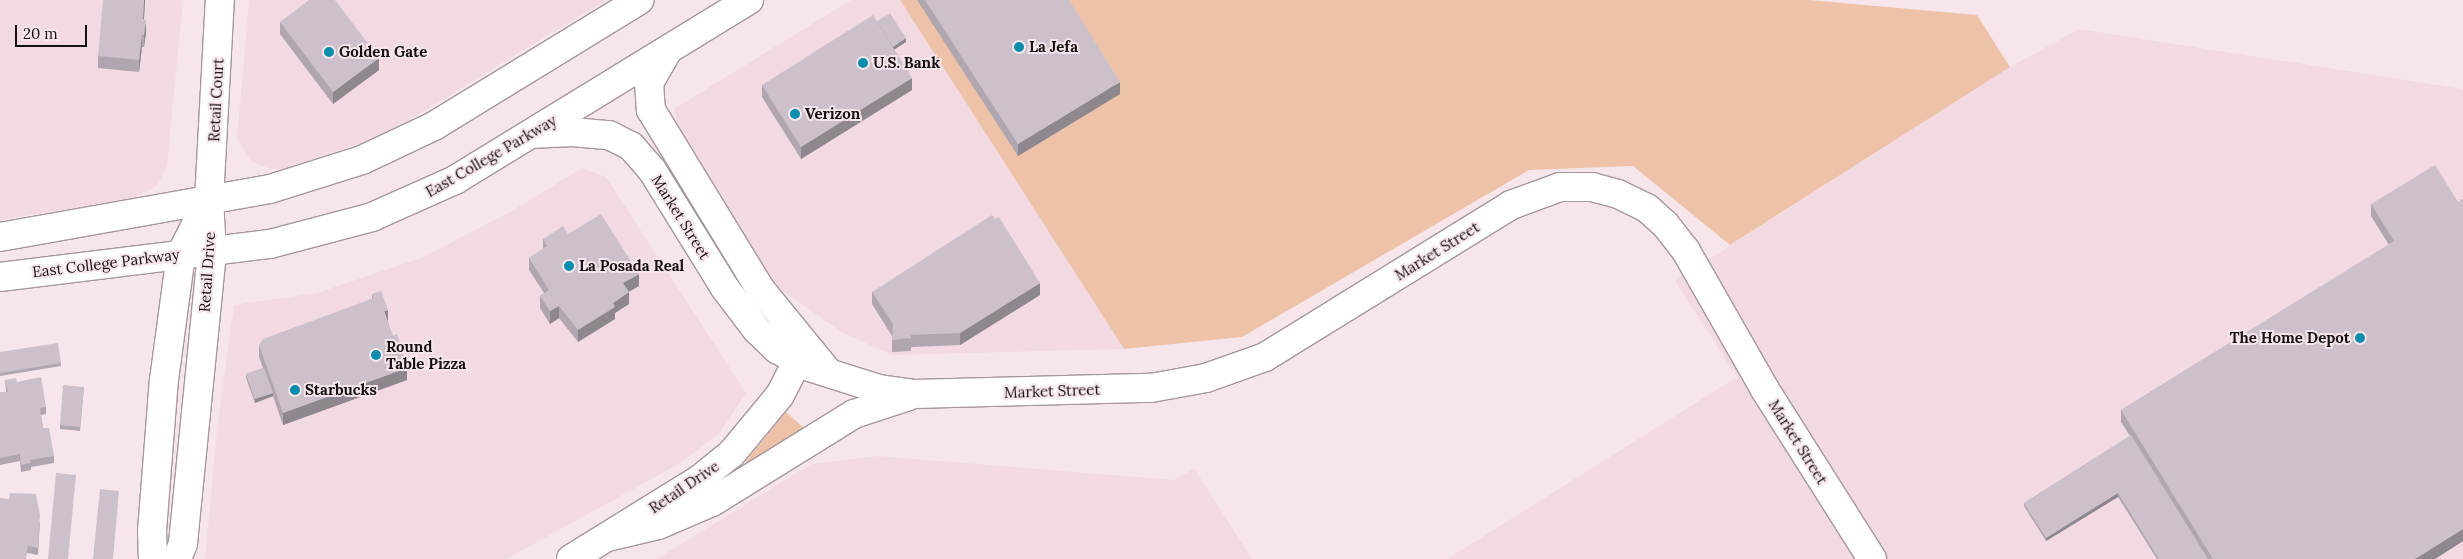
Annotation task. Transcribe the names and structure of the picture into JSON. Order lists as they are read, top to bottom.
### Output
{
  "streets": {
    "street": [
      "Retail Court",
      "East College Parkway",
      "Market Street",
      "Retail Drive"
    ]
  },
  "crossings": [
    ["Retail Court", "Retail Drive"],
    ["East College Parkway", "Market Street"],
    ["East College Parkway", "Retail Drive"],
    ["Market Street", "Retail Drive"]
  ],
  "places": [
    "La Jefa",
    "Golden Gate",
    "U.S. Bank",
    "Verizon",
    "La Posada Real",
    "The Home Depot",
    "Round Table Pizza",
    "Starbucks"
  ],
  "scale_bar": "20 m"
}
